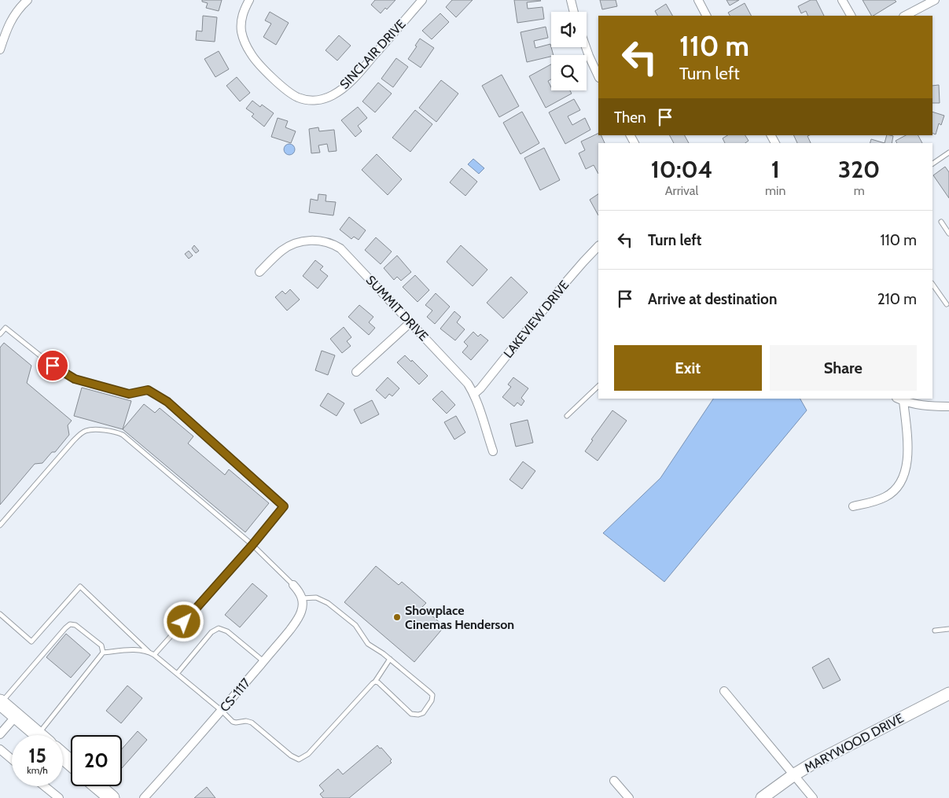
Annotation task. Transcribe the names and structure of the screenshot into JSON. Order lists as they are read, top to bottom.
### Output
{
  "streets": {
    "street": [
      "SINCLAIR DRIVE",
      "SUMMIT DRIVE",
      "LAKEVIEW DRIVE",
      "CS-1117",
      "MARYWOOD DRIVE"
    ]
  },
  "crossings": [
    ["SUMMIT DRIVE", "LAKEVIEW DRIVE"]
  ],
  "places": ["Showplace Cinemas Henderson"],
  "page": {
    "turn": ["110 m", "Turn left"],
    "then": "Then",
    "eta": [
      "10:04",
      "Arrival",
      "1",
      "min",
      "320",
      "m"
    ],
    "list": [
      {
        "name": "Turn left",
        "value": "110 m"
      },
      {
        "name": "Arrive at destination",
        "value": "210 m"
      }
    ],
    "buttons": ["Exit", "Share"],
    "speed": "15 km/h",
    "limit": "20"
  }
}
